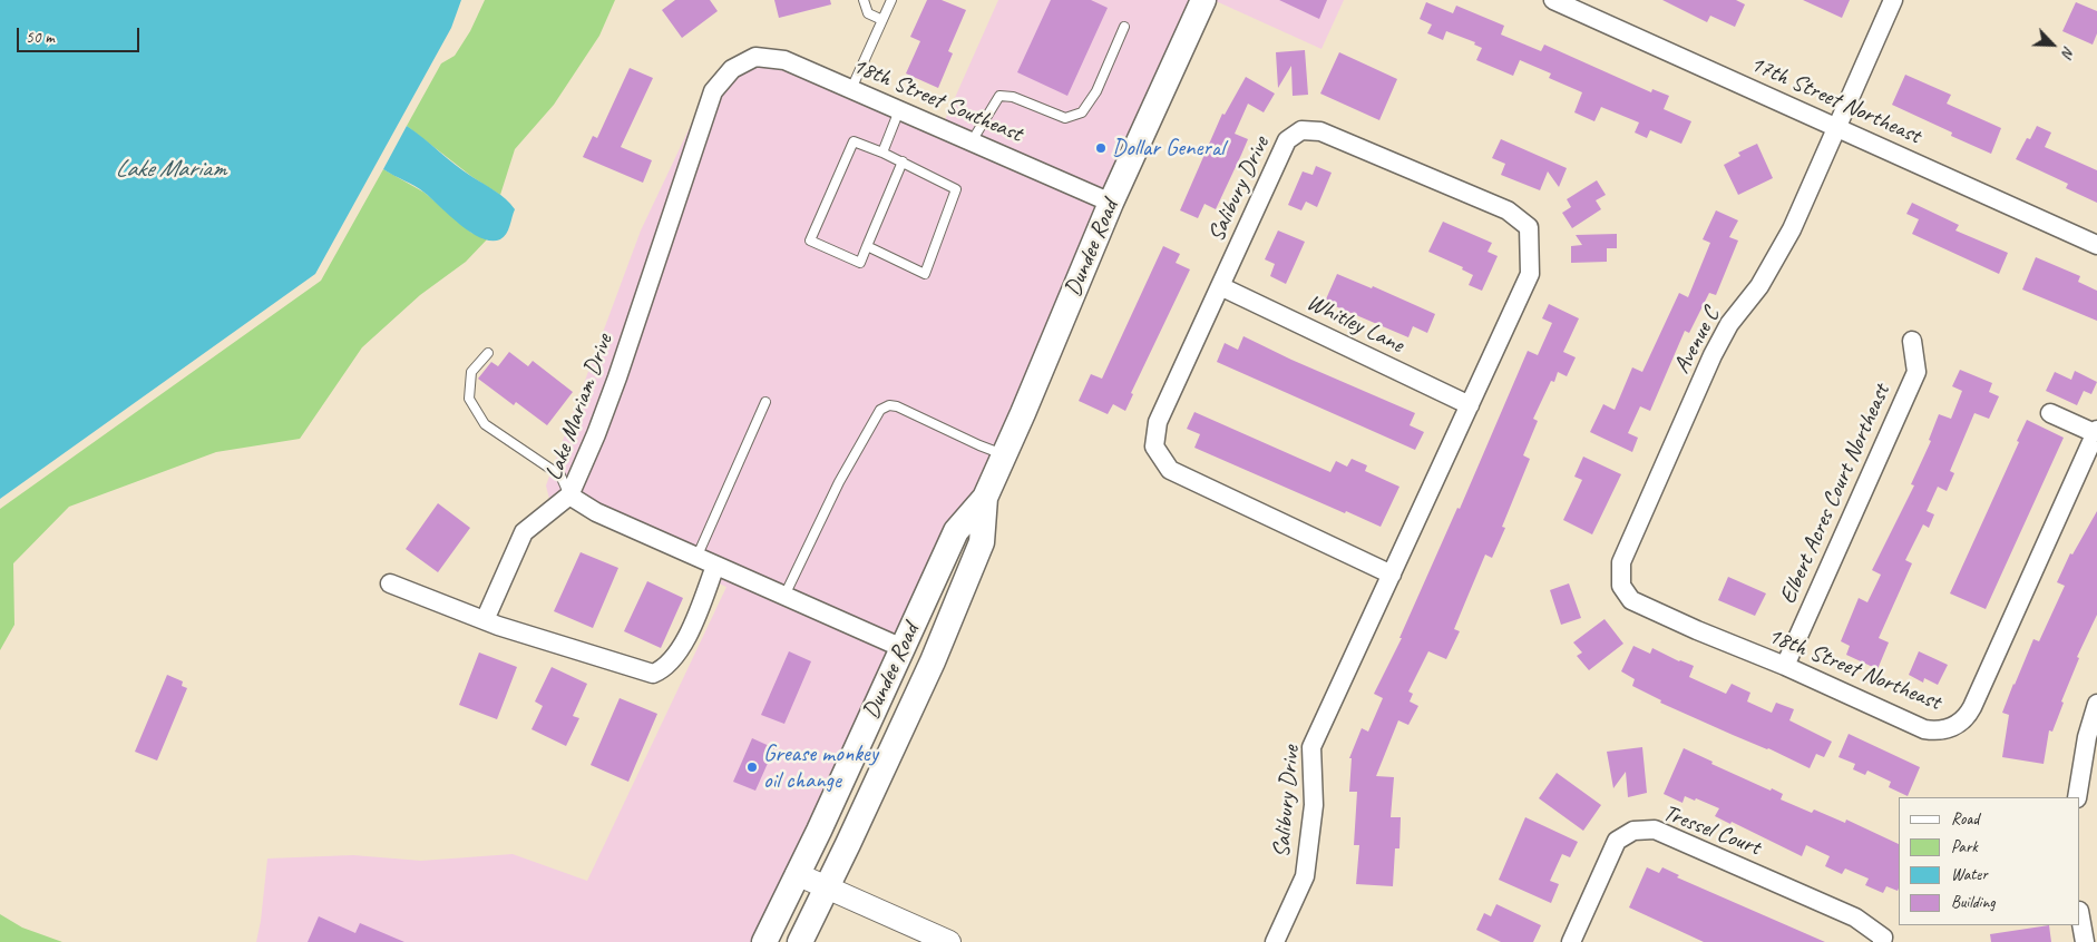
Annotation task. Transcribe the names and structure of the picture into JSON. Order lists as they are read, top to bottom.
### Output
{
  "streets": {
    "main road": ["Dundee Road"],
    "street": [
      "18th Street Southeast",
      "17th Street Northeast",
      "Salibury Drive",
      "Whitley Lane",
      "Avenue C",
      "Lake Mariam Drive",
      "Elbert Acres Court Northeast",
      "18th Street Northeast",
      "Tressel Court"
    ]
  },
  "crossings": [
    ["18th Street Southeast", "Dundee Road"],
    ["18th Street Southeast", "Lake Mariam Drive"],
    ["17th Street Northeast", "Avenue C"],
    ["Salibury Drive", "Whitley Lane"],
    ["Dundee Road", "Lake Mariam Drive"],
    ["Avenue C", "18th Street Northeast"],
    ["Elbert Acres Court Northeast", "18th Street Northeast"]
  ],
  "water": ["Lake Mariam"],
  "places": ["Dollar General", "Grease monkey oil change"],
  "legend": [
    "Road",
    "Park",
    "Water",
    "Building"
  ],
  "scale_bar": "50 m",
  "north": "bottom right"
}
